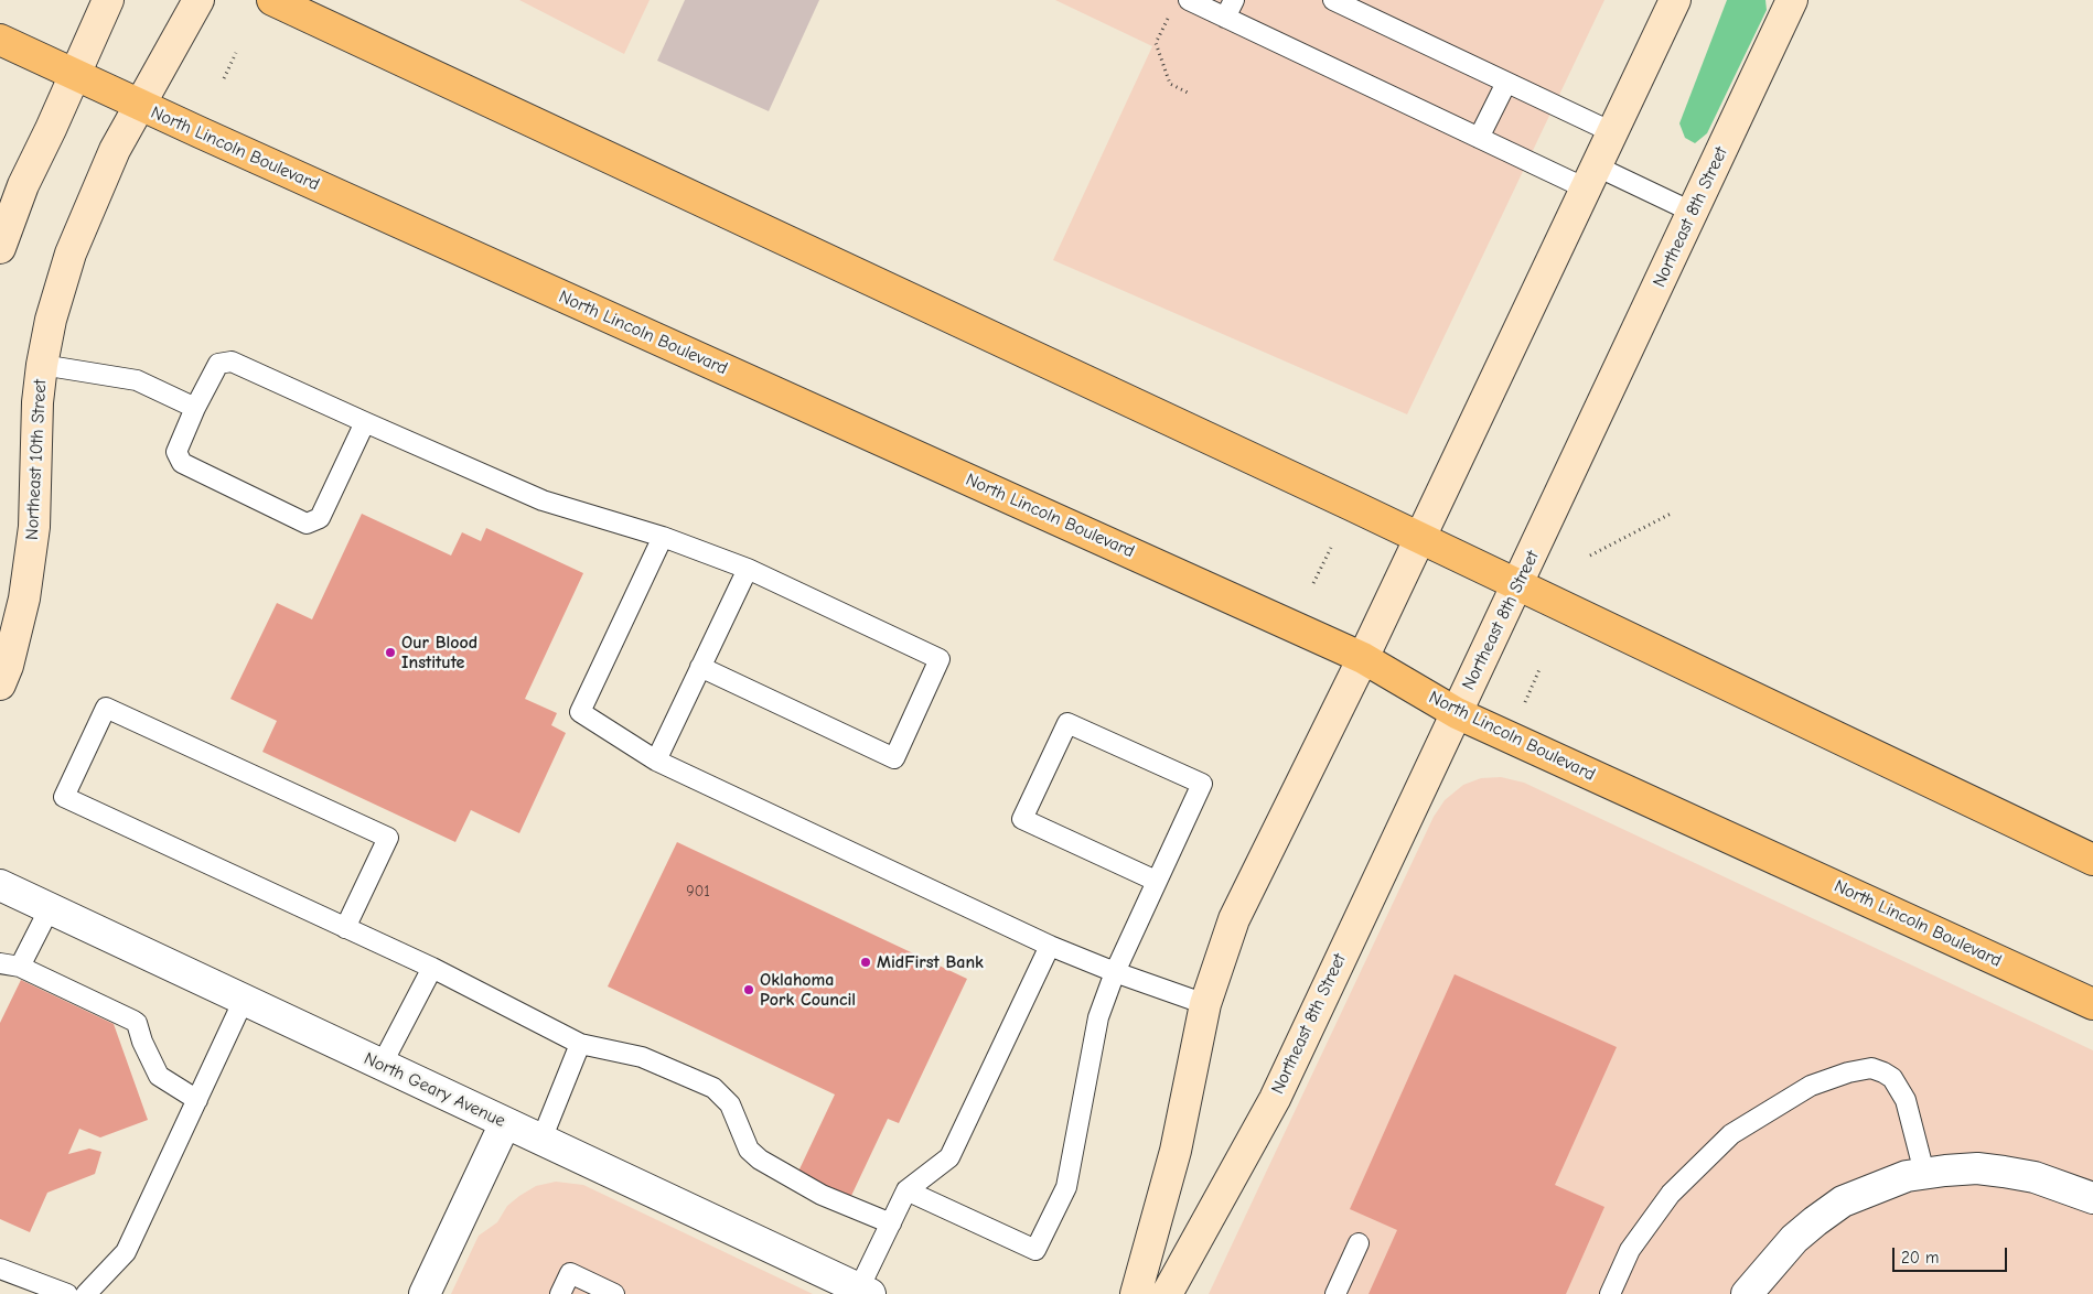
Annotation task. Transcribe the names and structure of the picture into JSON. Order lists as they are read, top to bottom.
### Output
{
  "streets": {
    "main road": ["North Lincoln Boulevard", "Northeast 8th Street", "Northeast 10th Street"],
    "street": ["North Geary Avenue"]
  },
  "crossings": [
    ["North Lincoln Boulevard", "Northeast 8th Street"],
    ["North Lincoln Boulevard", "Northeast 10th Street"]
  ],
  "places": ["Our Blood Institute", "MidFirst Bank", "Oklahoma Pork Council"],
  "house_numbers": ["901"],
  "scale_bar": "20 m"
}
